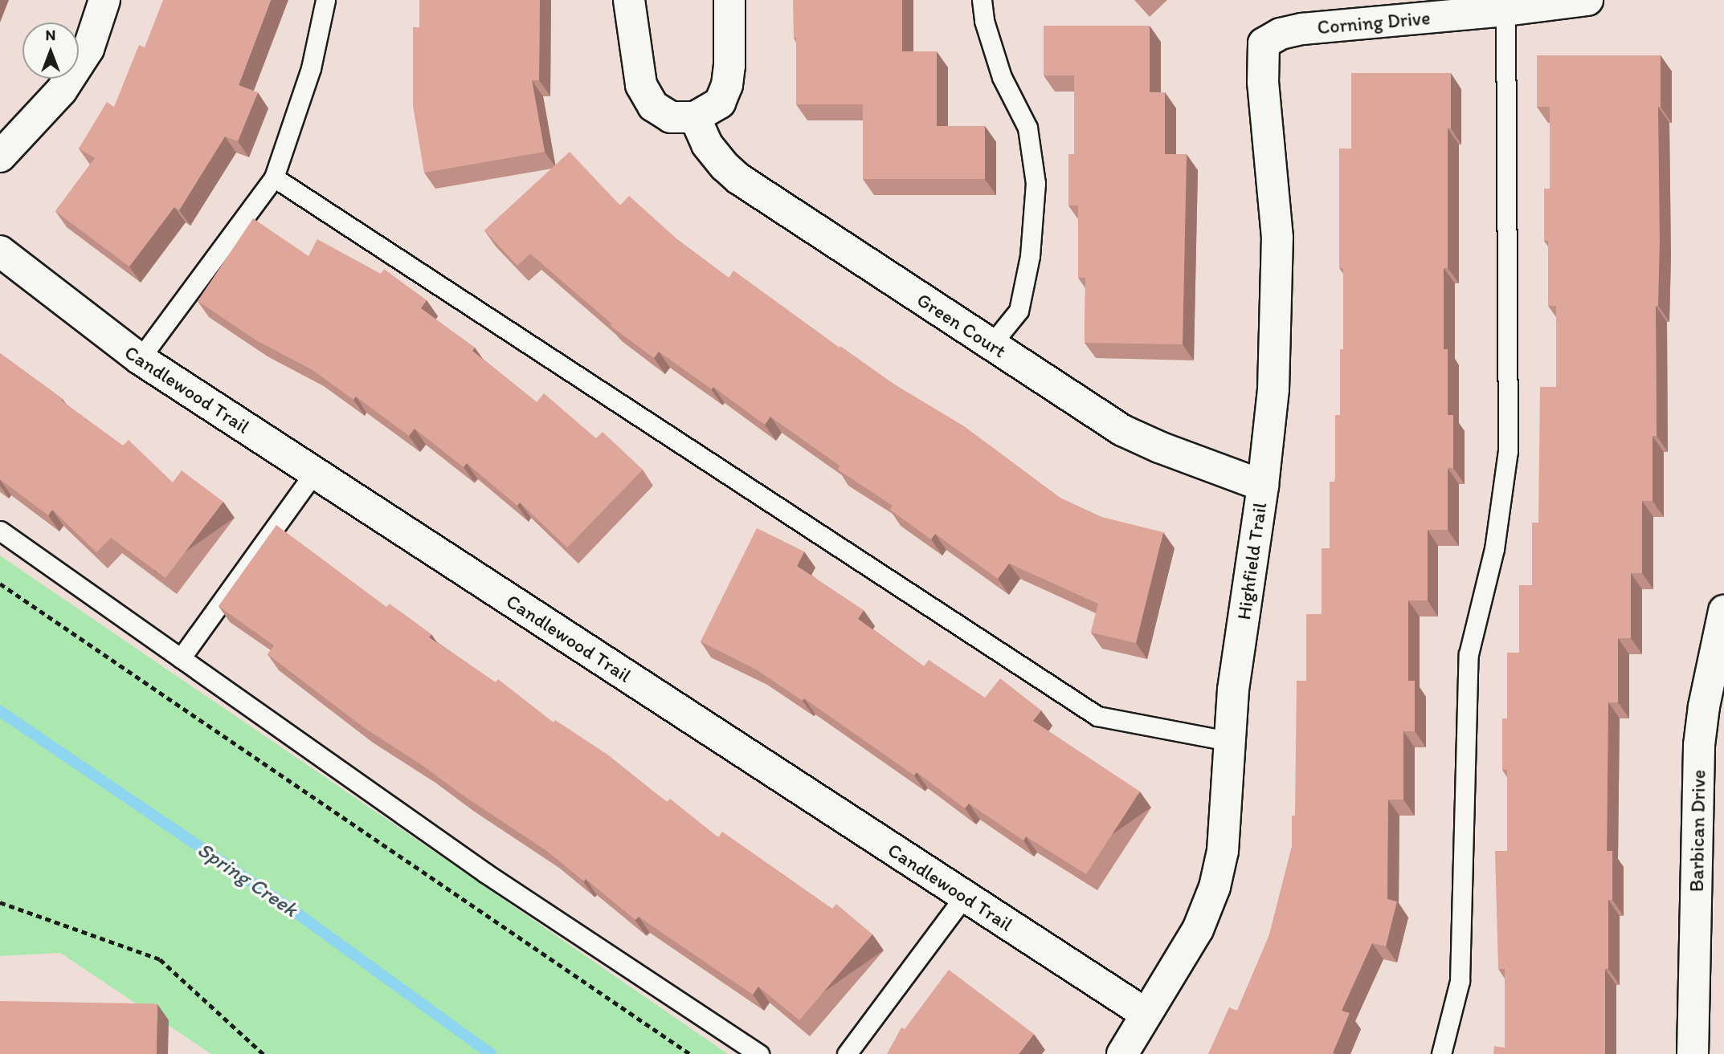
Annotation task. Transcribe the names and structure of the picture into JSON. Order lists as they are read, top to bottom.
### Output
{
  "streets": {
    "street": [
      "Corning Drive",
      "Green Court",
      "Candlewood Trail",
      "Highfield Trail",
      "Barbican Drive"
    ]
  },
  "crossings": [
    ["Corning Drive", "Highfield Trail"],
    ["Green Court", "Highfield Trail"],
    ["Candlewood Trail", "Highfield Trail"]
  ],
  "water": ["Spring Creek"],
  "north": "top"
}
